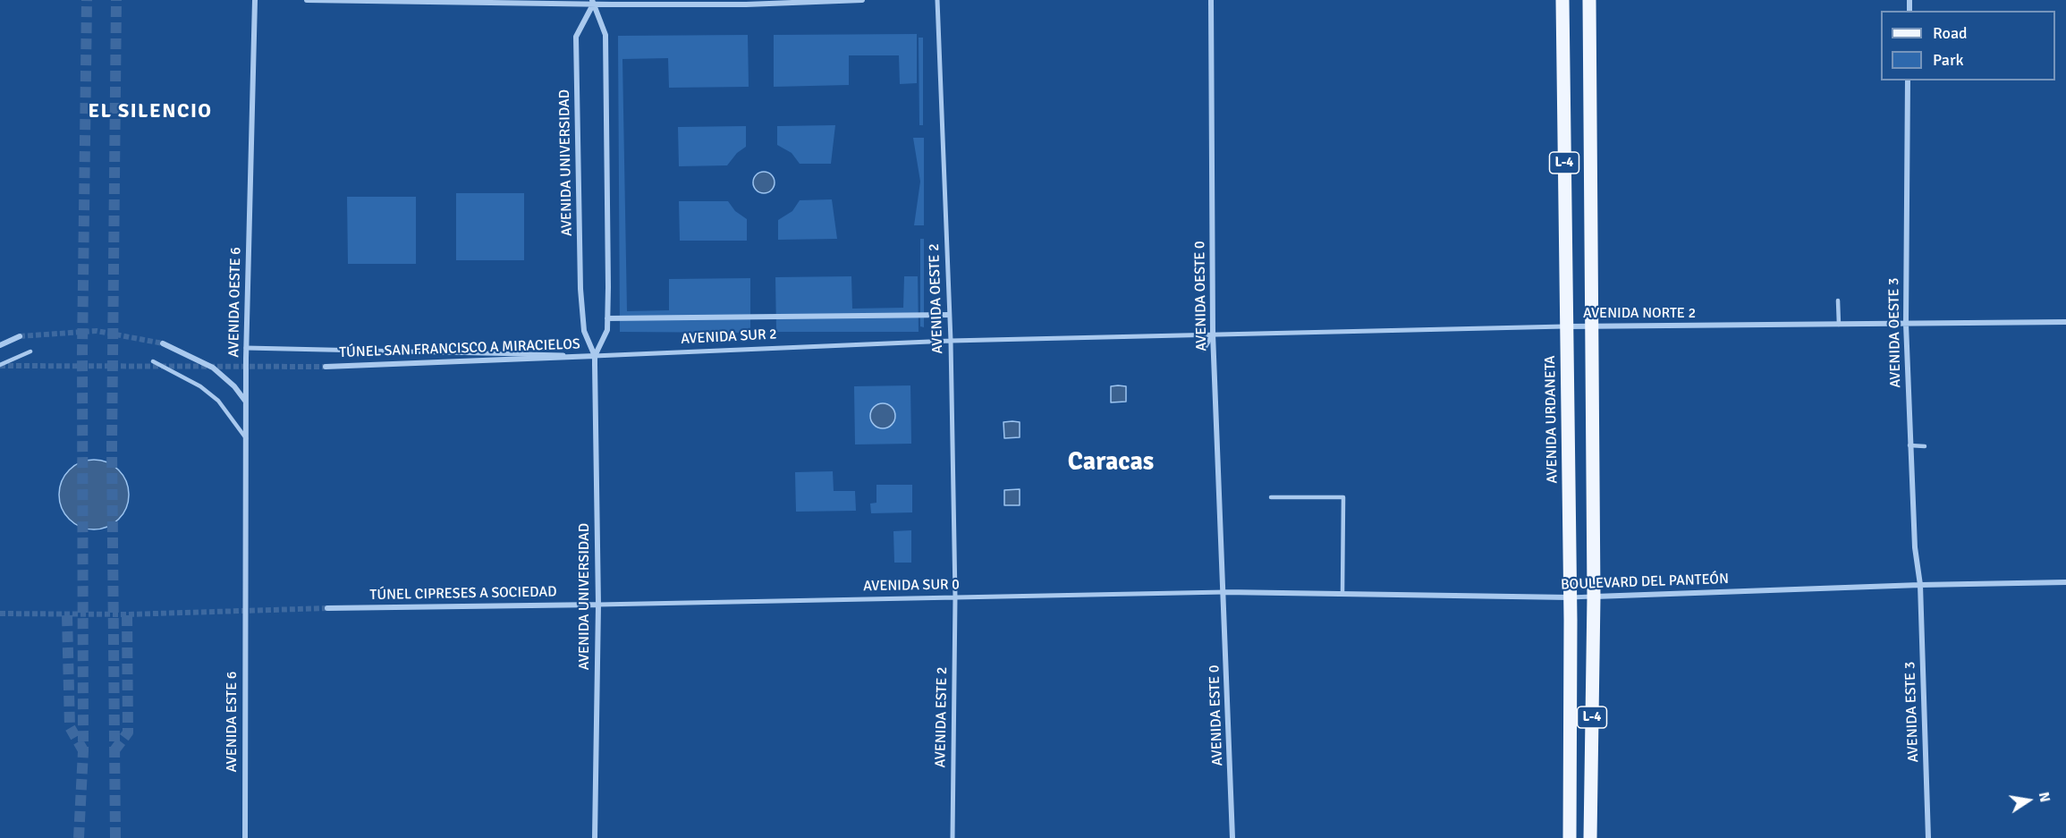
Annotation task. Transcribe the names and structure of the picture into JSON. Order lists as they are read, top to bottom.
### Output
{
  "streets": {
    "main road": ["L-4", "AVENIDA URDANETA"],
    "street": [
      "AVENIDA UNIVERSIDAD",
      "AVENIDA OESTE 0",
      "AVENIDA OESTE 2",
      "AVENIDA OESTE 6",
      "AVENIDA NORTE 2",
      "AVENIDA OESTE 3",
      "AVENIDA SUR 2",
      "TÚNEL SAN FRANCISCO A MIRACIELOS",
      "BOULEVARD DEL PANTEÓN",
      "AVENIDA SUR 0",
      "TÚNEL CIPRESES A SOCIEDAD",
      "AVENIDA ESTE 3",
      "AVENIDA ESTE 0",
      "AVENIDA ESTE 2",
      "AVENIDA ESTE 6"
    ]
  },
  "crossings": [
    ["AVENIDA UNIVERSIDAD", "AVENIDA SUR 2"],
    ["AVENIDA UNIVERSIDAD", "TÚNEL SAN FRANCISCO A MIRACIELOS"],
    ["AVENIDA UNIVERSIDAD", "AVENIDA SUR 0"],
    ["AVENIDA UNIVERSIDAD", "TÚNEL CIPRESES A SOCIEDAD"],
    ["L-4", "AVENIDA NORTE 2"],
    ["L-4", "BOULEVARD DEL PANTEÓN"],
    ["AVENIDA OESTE 0", "AVENIDA NORTE 2"],
    ["AVENIDA OESTE 0", "AVENIDA SUR 2"],
    ["AVENIDA OESTE 0", "BOULEVARD DEL PANTEÓN"],
    ["AVENIDA OESTE 0", "AVENIDA SUR 0"],
    ["AVENIDA OESTE 0", "AVENIDA ESTE 0"],
    ["AVENIDA OESTE 2", "AVENIDA SUR 2"],
    ["AVENIDA OESTE 2", "AVENIDA SUR 0"],
    ["AVENIDA OESTE 2", "AVENIDA ESTE 2"],
    ["AVENIDA OESTE 6", "AVENIDA SUR 2"],
    ["AVENIDA OESTE 6", "AVENIDA ESTE 6"],
    ["AVENIDA NORTE 2", "AVENIDA OESTE 3"],
    ["AVENIDA NORTE 2", "AVENIDA SUR 2"],
    ["AVENIDA NORTE 2", "AVENIDA URDANETA"],
    ["AVENIDA OESTE 3", "BOULEVARD DEL PANTEÓN"],
    ["AVENIDA OESTE 3", "AVENIDA ESTE 3"],
    ["AVENIDA SUR 2", "TÚNEL SAN FRANCISCO A MIRACIELOS"],
    ["AVENIDA URDANETA", "BOULEVARD DEL PANTEÓN"],
    ["BOULEVARD DEL PANTEÓN", "AVENIDA SUR 0"],
    ["BOULEVARD DEL PANTEÓN", "AVENIDA ESTE 3"],
    ["BOULEVARD DEL PANTEÓN", "AVENIDA ESTE 0"],
    ["AVENIDA SUR 0", "TÚNEL CIPRESES A SOCIEDAD"],
    ["AVENIDA SUR 0", "AVENIDA ESTE 0"],
    ["AVENIDA SUR 0", "AVENIDA ESTE 2"]
  ],
  "districts": ["EL SILENCIO", "Caracas"],
  "legend": ["Road", "Park"],
  "north": "right"
}
